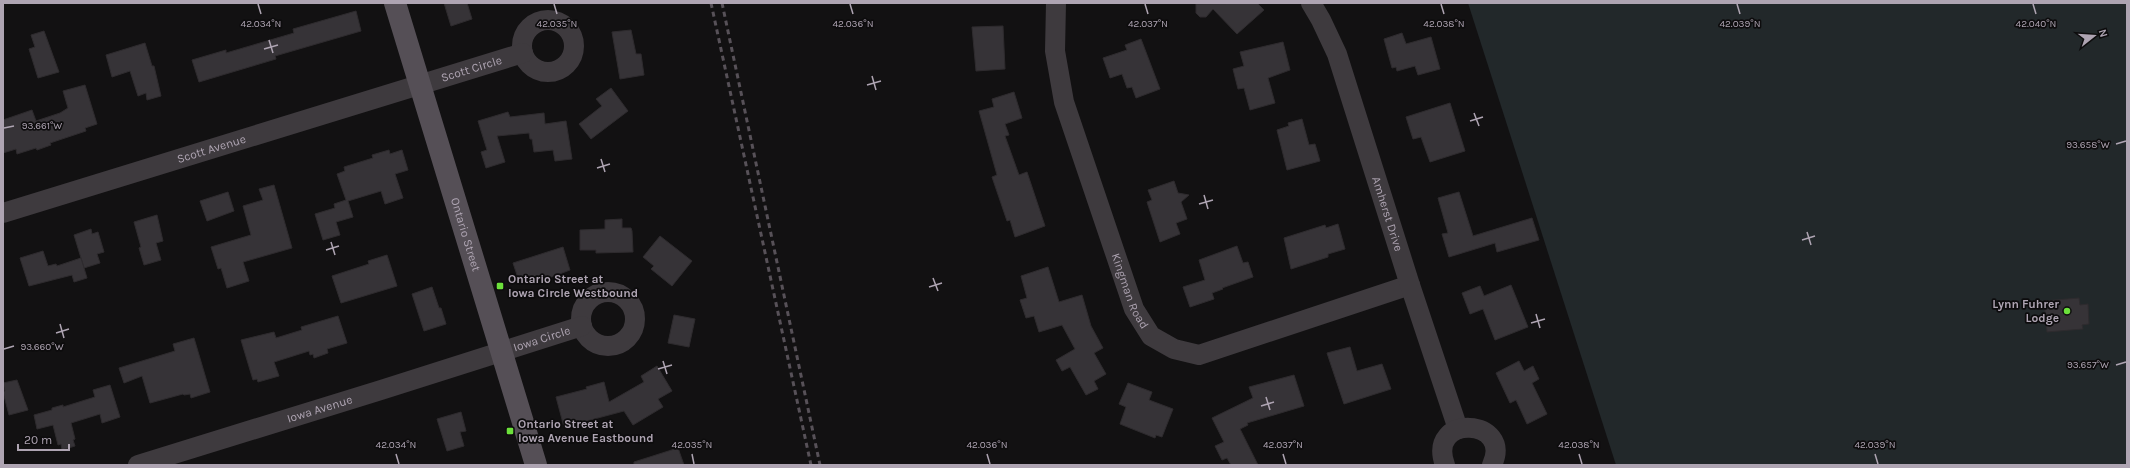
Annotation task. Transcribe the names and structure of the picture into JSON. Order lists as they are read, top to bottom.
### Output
{
  "streets": {
    "main road": ["Ontario Street"],
    "street": [
      "Scott Circle",
      "Scott Avenue",
      "Amherst Drive",
      "Kingman Road",
      "Iowa Circle",
      "Iowa Avenue"
    ]
  },
  "crossings": [
    ["Scott Circle", "Scott Avenue"],
    ["Scott Circle", "Ontario Street"],
    ["Scott Avenue", "Ontario Street"],
    ["Amherst Drive", "Kingman Road"],
    ["Ontario Street", "Iowa Circle"],
    ["Ontario Street", "Iowa Avenue"],
    ["Iowa Circle", "Iowa Avenue"]
  ],
  "places": {
    "transit": ["Ontario Street at Iowa Circle Westbound", "Ontario Street at Iowa Avenue Eastbound"],
    "other": ["Lynn Fuhrer Lodge"]
  },
  "scale_bar": "20 m",
  "north": "right",
  "coordinates": [
    "42.034°N",
    "42.035°N",
    "42.036°N",
    "42.037°N",
    "42.038°N",
    "42.039°N",
    "42.040°N",
    "93.661°W",
    "93.658°W",
    "93.660°W",
    "93.657°W"
  ]
}
